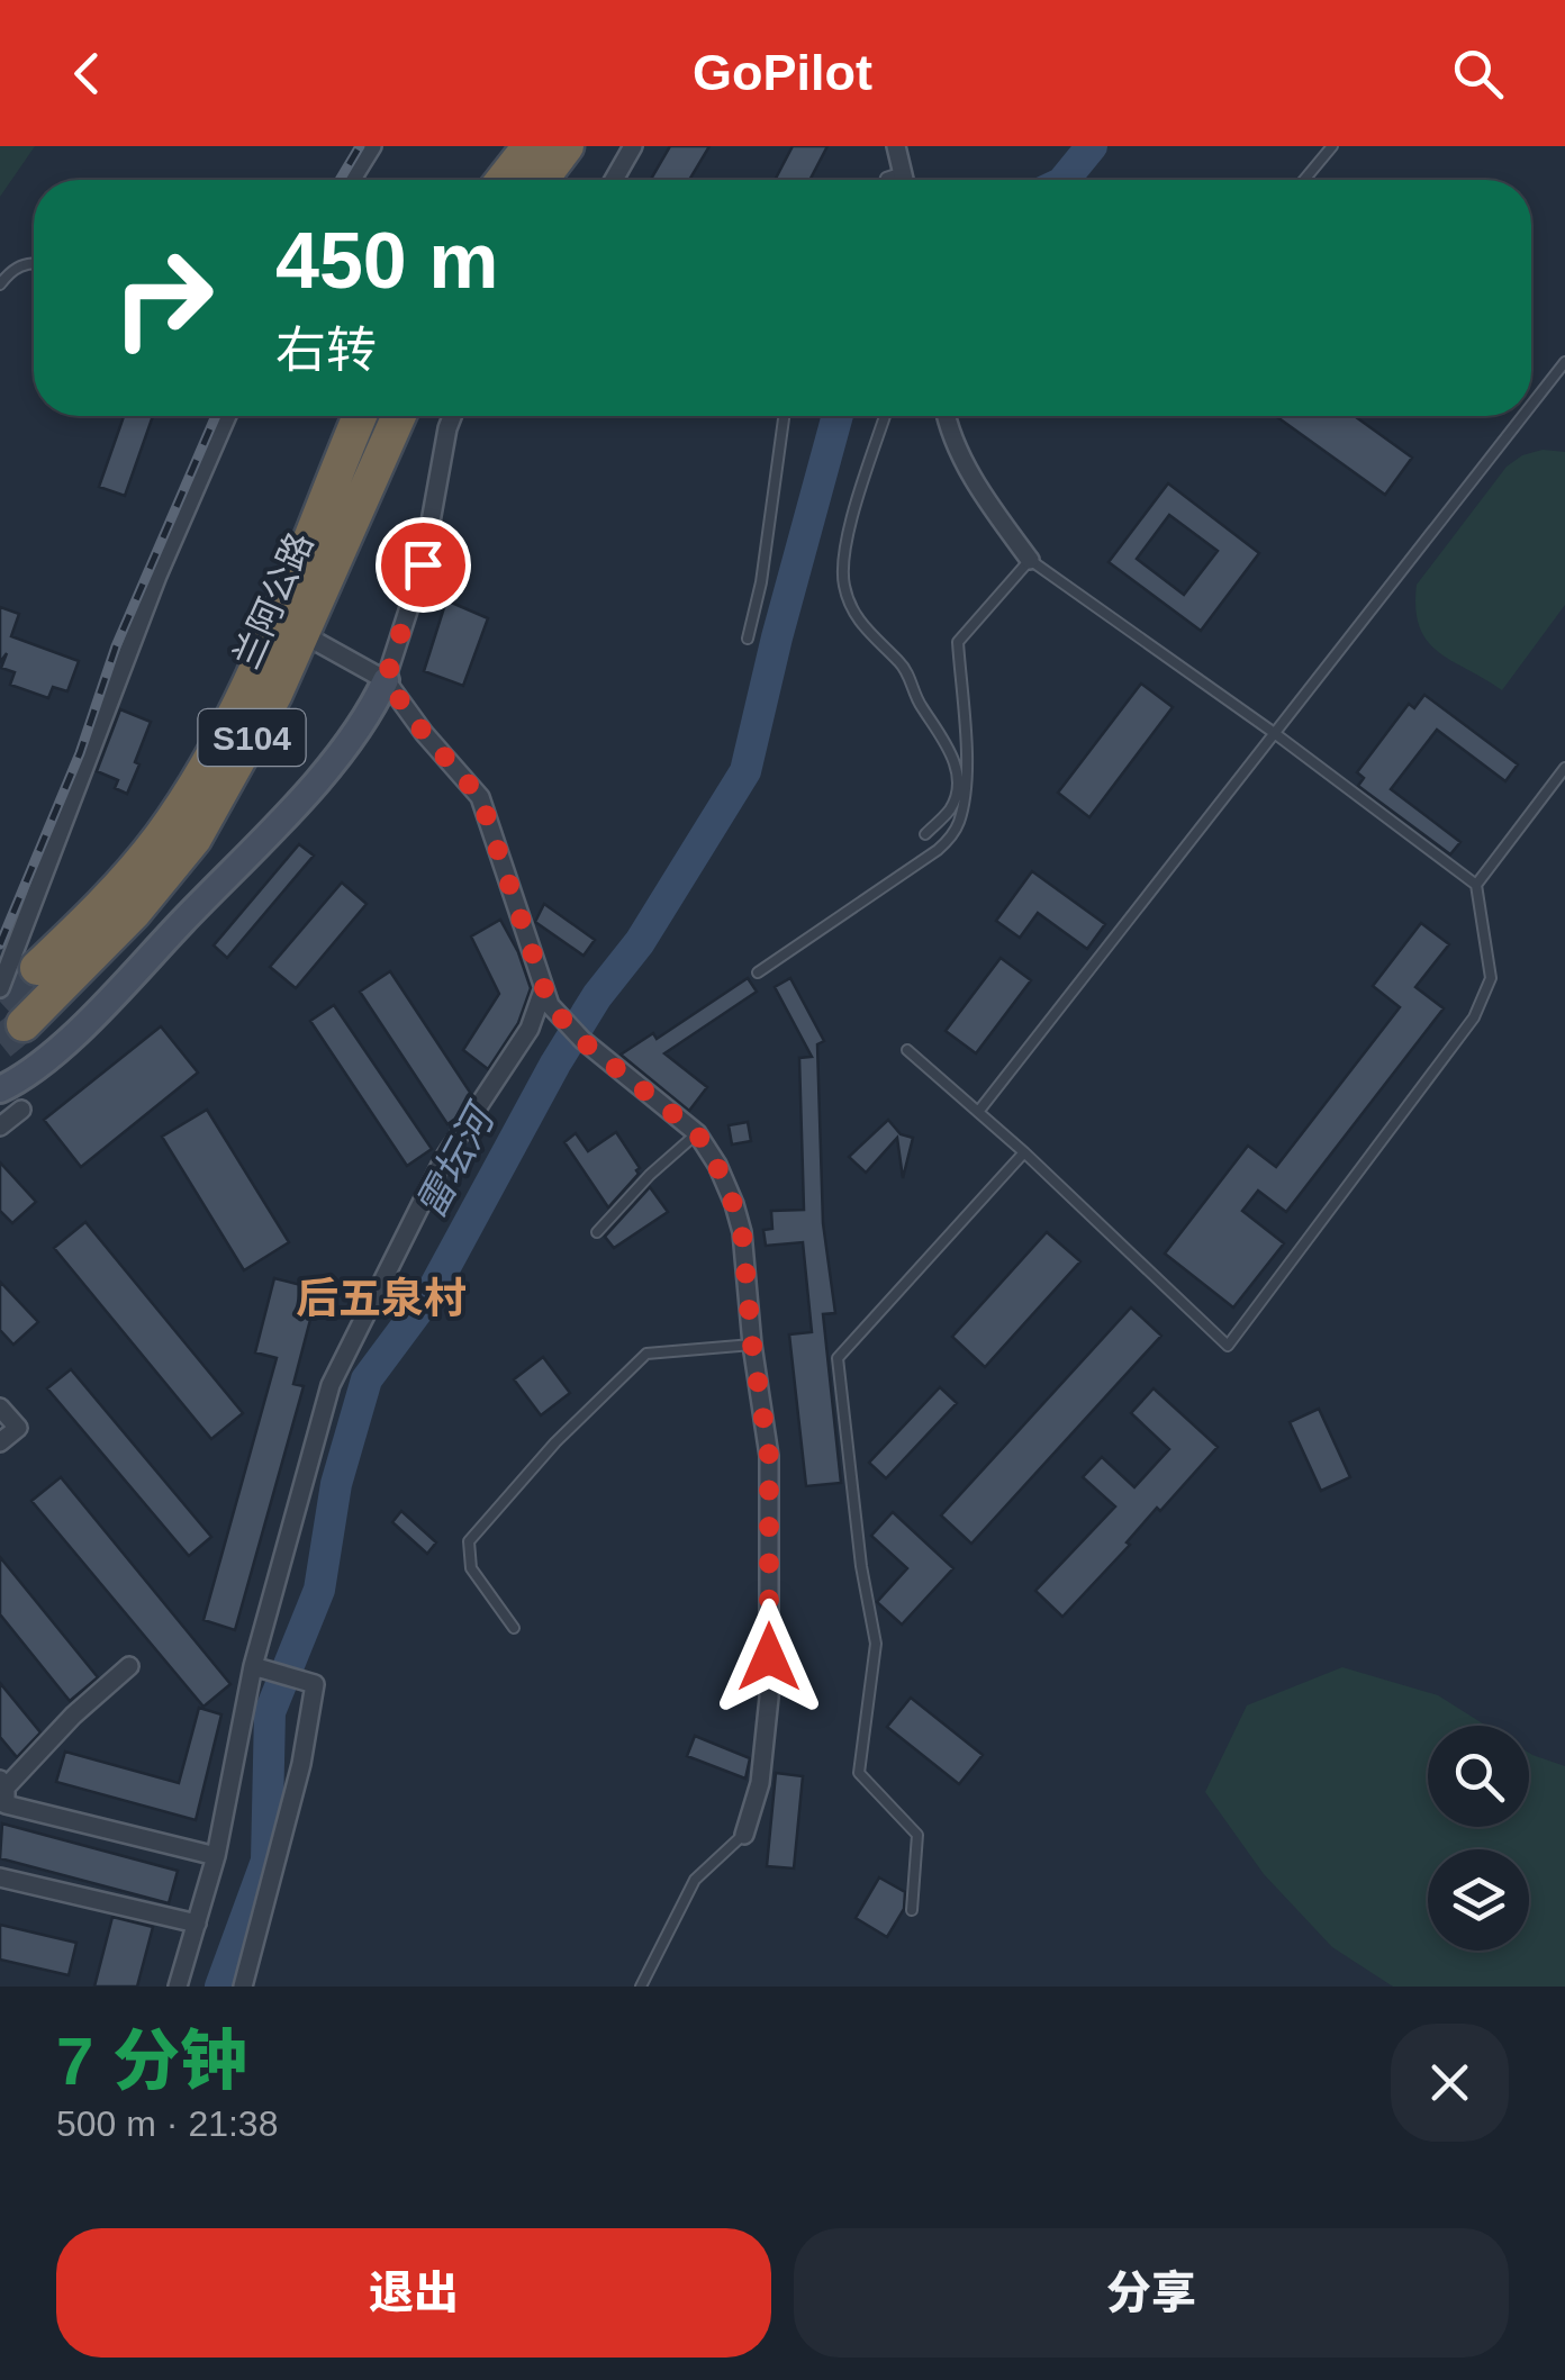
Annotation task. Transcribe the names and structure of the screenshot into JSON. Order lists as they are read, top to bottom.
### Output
{
  "streets": {
    "highway": ["兰阿公路", "S104"]
  },
  "districts": ["后五泉村"],
  "water": ["雷坛河"],
  "page": {
    "header": "GoPilot",
    "turn": ["450 m", "右转"],
    "heading": ["7 分钟", "500 m · 21:38"],
    "buttons": ["退出", "分享"]
  }
}
